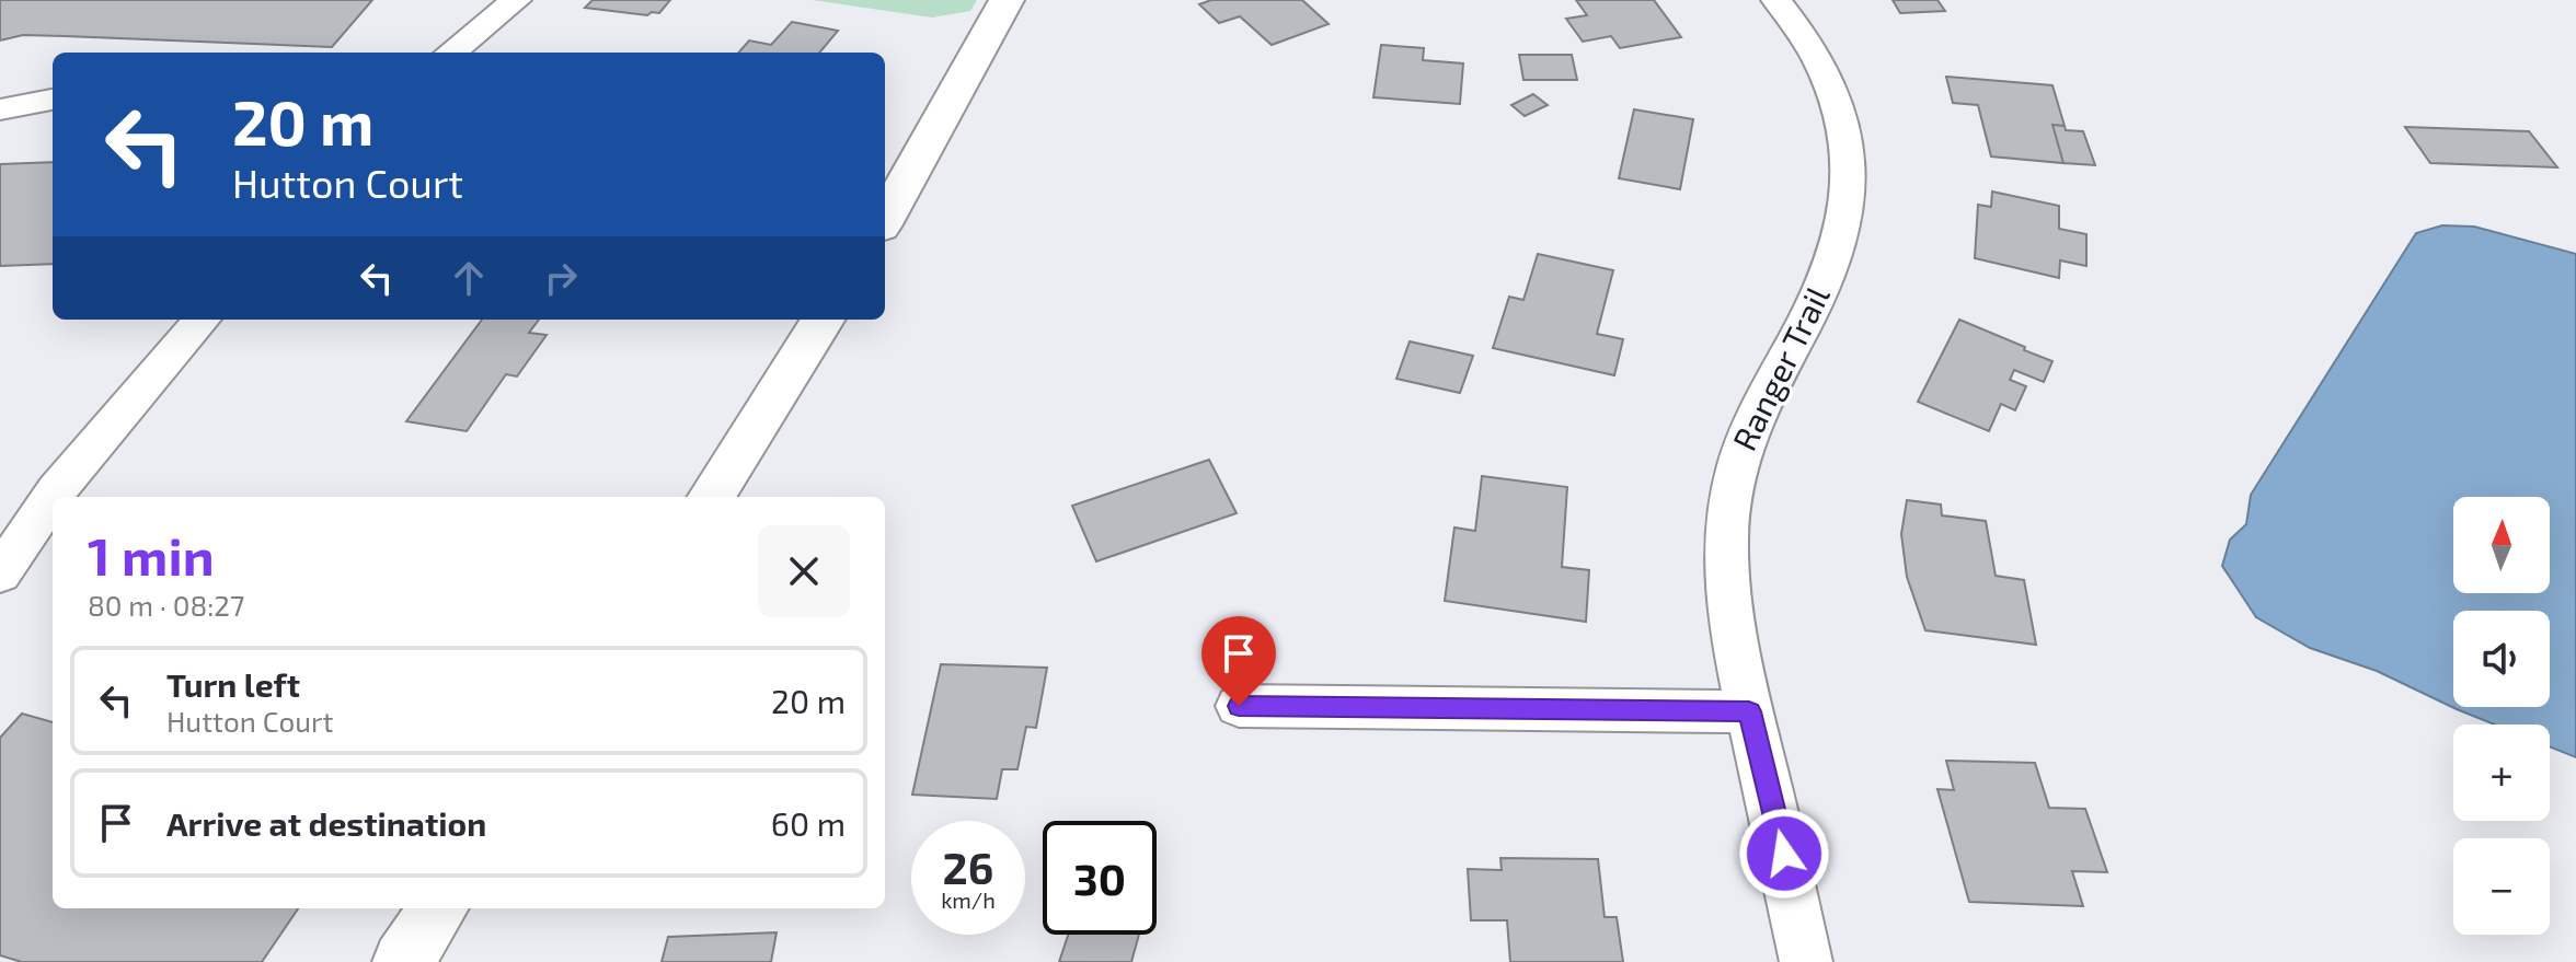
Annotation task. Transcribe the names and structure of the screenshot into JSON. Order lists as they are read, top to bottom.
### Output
{
  "streets": {
    "street": ["Ranger Trail"]
  },
  "north": "top",
  "page": {
    "turn": ["20 m", "Hutton Court"],
    "map_buttons": ["+", "−"],
    "heading": ["1 min", "80 m · 08:27"],
    "list": [
      {
        "name": "Turn left",
        "note": "Hutton Court",
        "value": "20 m"
      },
      {
        "name": "Arrive at destination",
        "value": "60 m"
      }
    ],
    "speed": "26 km/h",
    "limit": "30"
  }
}
